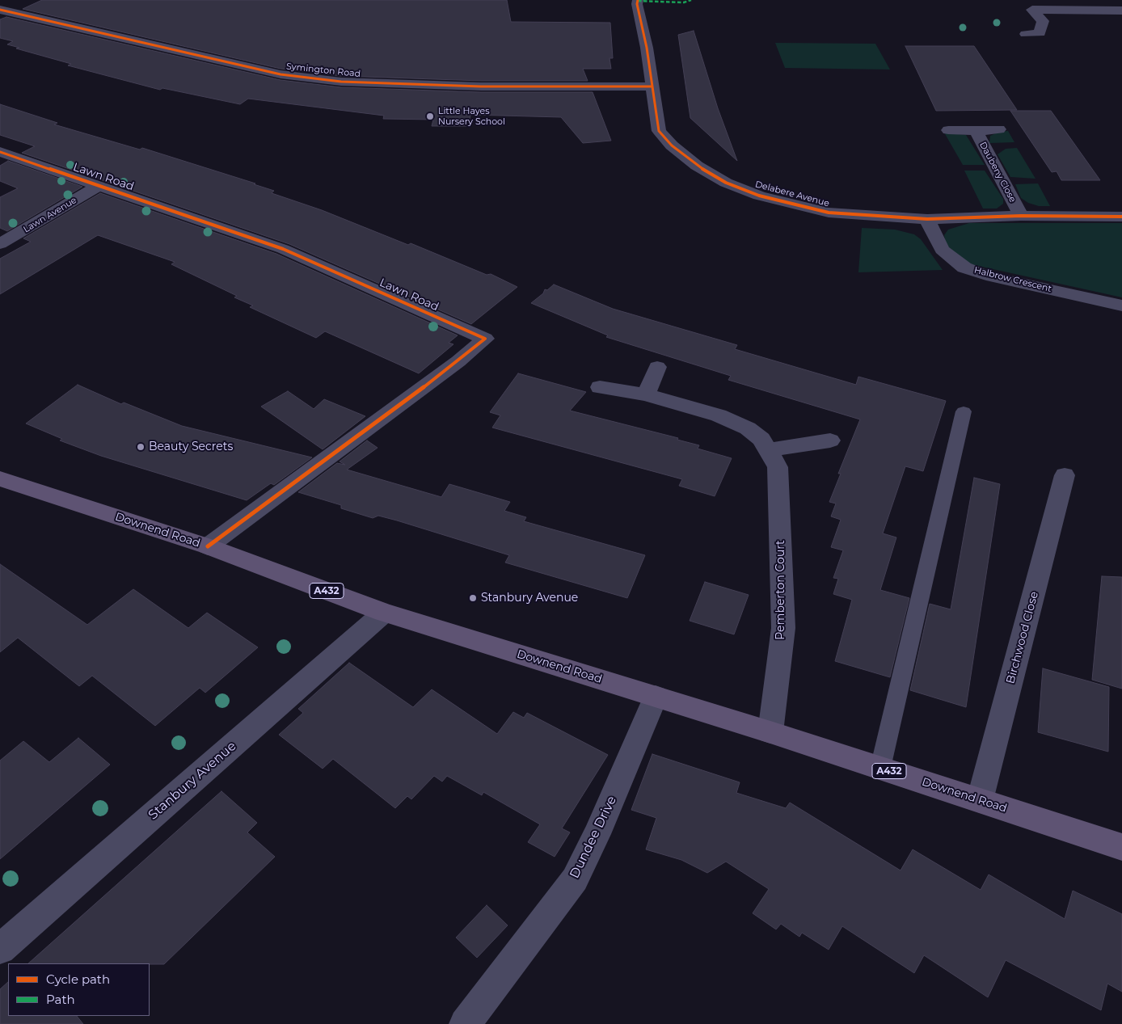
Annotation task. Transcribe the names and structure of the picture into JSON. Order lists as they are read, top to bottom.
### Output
{
  "streets": {
    "main road": ["Downend Road", "A432"],
    "street": [
      "Symington Road",
      "Daubeny Close",
      "Lawn Road",
      "Delabere Avenue",
      "Lawn Avenue",
      "Halbrow Crescent",
      "Pemberton Court",
      "Birchwood Close",
      "Stanbury Avenue",
      "Dundee Drive"
    ]
  },
  "crossings": [
    ["Symington Road", "Delabere Avenue"],
    ["Daubeny Close", "Delabere Avenue"],
    ["Lawn Road", "Lawn Avenue"],
    ["Lawn Road", "Downend Road"],
    ["Delabere Avenue", "Halbrow Crescent"],
    ["Downend Road", "Pemberton Court"],
    ["Downend Road", "Birchwood Close"],
    ["Downend Road", "Stanbury Avenue"],
    ["Downend Road", "Dundee Drive"]
  ],
  "places": ["Little Hayes Nursery School", "Beauty Secrets", "Stanbury Avenue"],
  "legend": ["Cycle path", "Path"]
}
